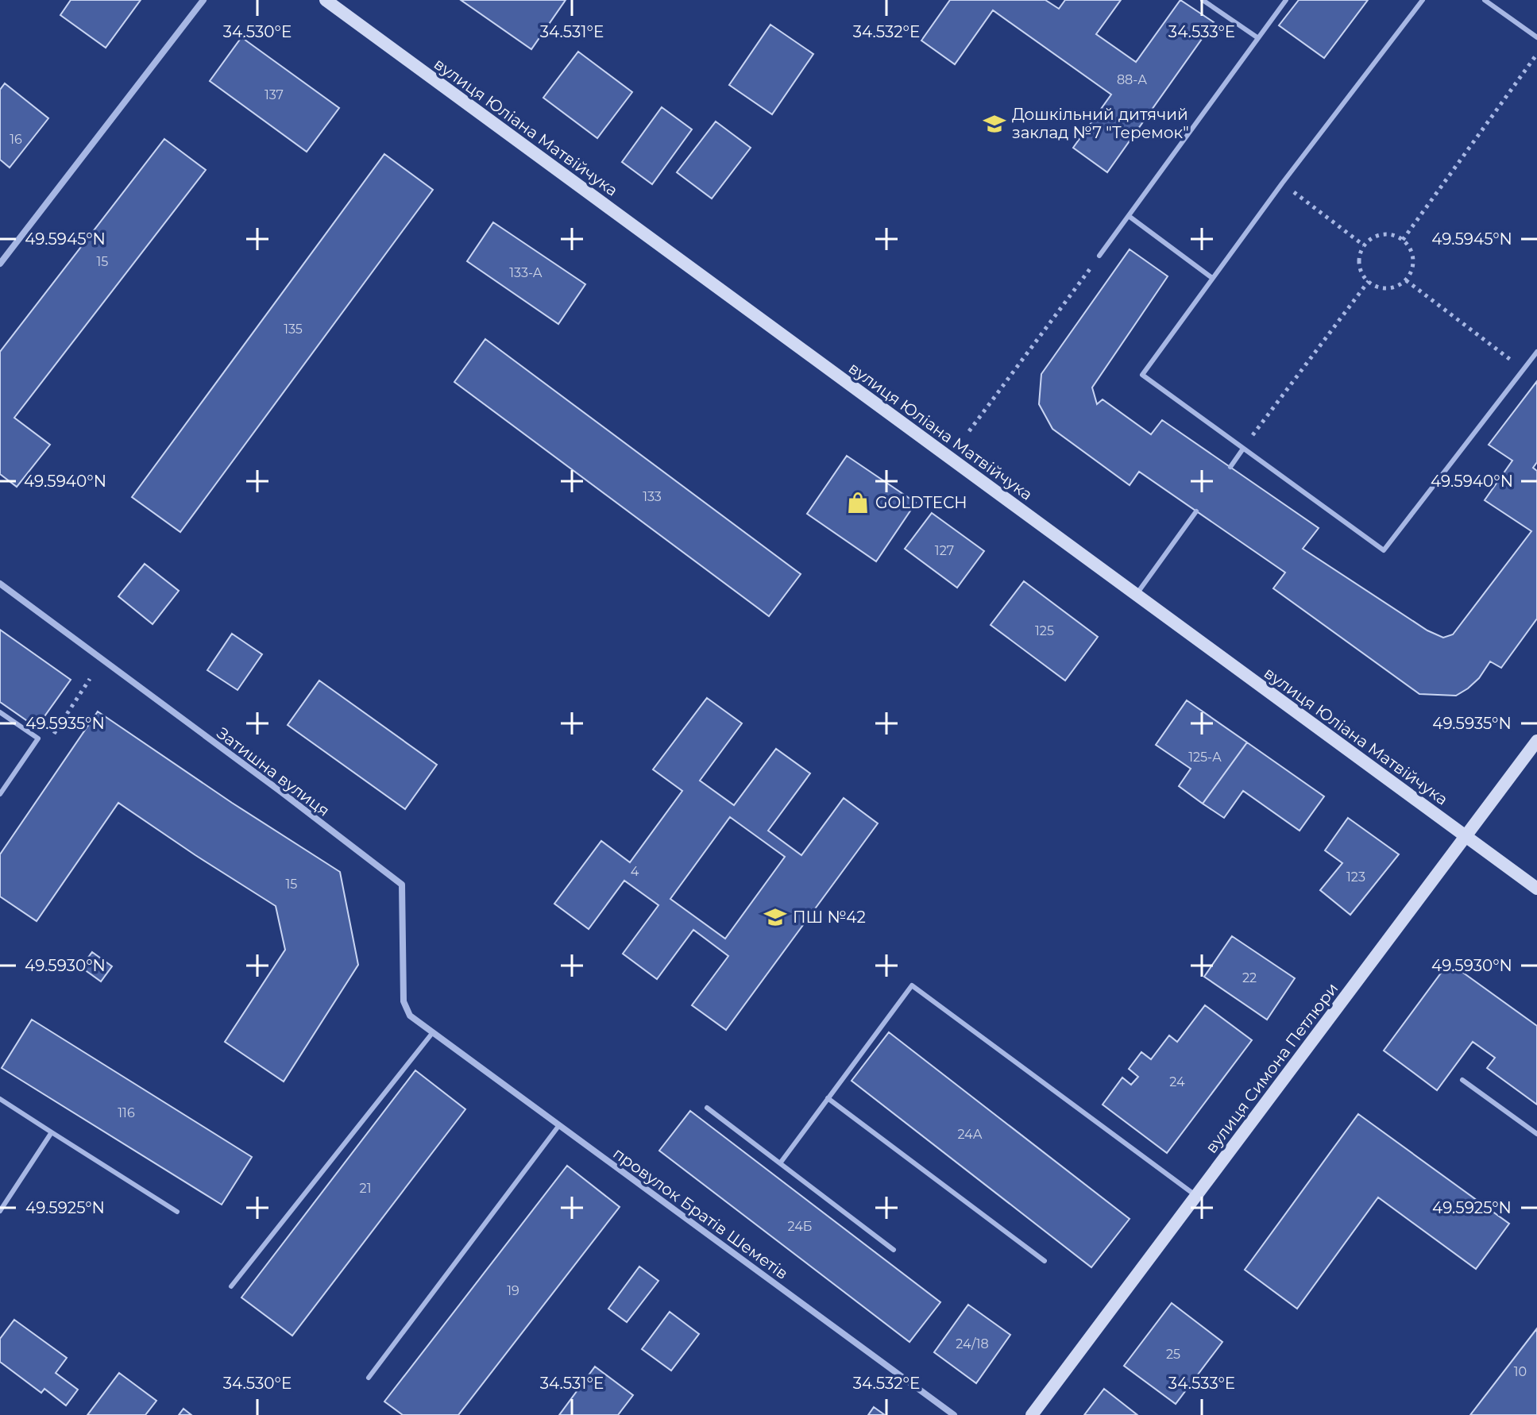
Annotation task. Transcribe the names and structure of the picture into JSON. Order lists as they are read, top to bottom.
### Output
{
  "streets": {
    "street": [
      "вулиця Юліана Матвійчука",
      "Затишна вулиця",
      "вулиця Симона Петлюри",
      "провулок Братів Шеметів"
    ]
  },
  "crossings": [
    ["вулиця Юліана Матвійчука", "вулиця Симона Петлюри"],
    ["Затишна вулиця", "провулок Братів Шеметів"]
  ],
  "places": {
    "school or university": ["Дошкільний дитячий заклад №7 \"Теремок\"", "ПШ №42"],
    "shop": ["GOLDTECH"]
  },
  "house_numbers": [
    "88-А",
    "137",
    "16",
    "15",
    "133-А",
    "135",
    "133",
    "127",
    "125",
    "125-А",
    "4",
    "123",
    "15",
    "22",
    "24",
    "116",
    "24А",
    "21",
    "24Б",
    "19",
    "24/18",
    "25",
    "10"
  ],
  "coordinates": [
    "34.530°E",
    "34.531°E",
    "34.532°E",
    "34.533°E",
    "49.5945°N",
    "49.5940°N",
    "49.5935°N",
    "49.5930°N",
    "49.5925°N"
  ]
}
